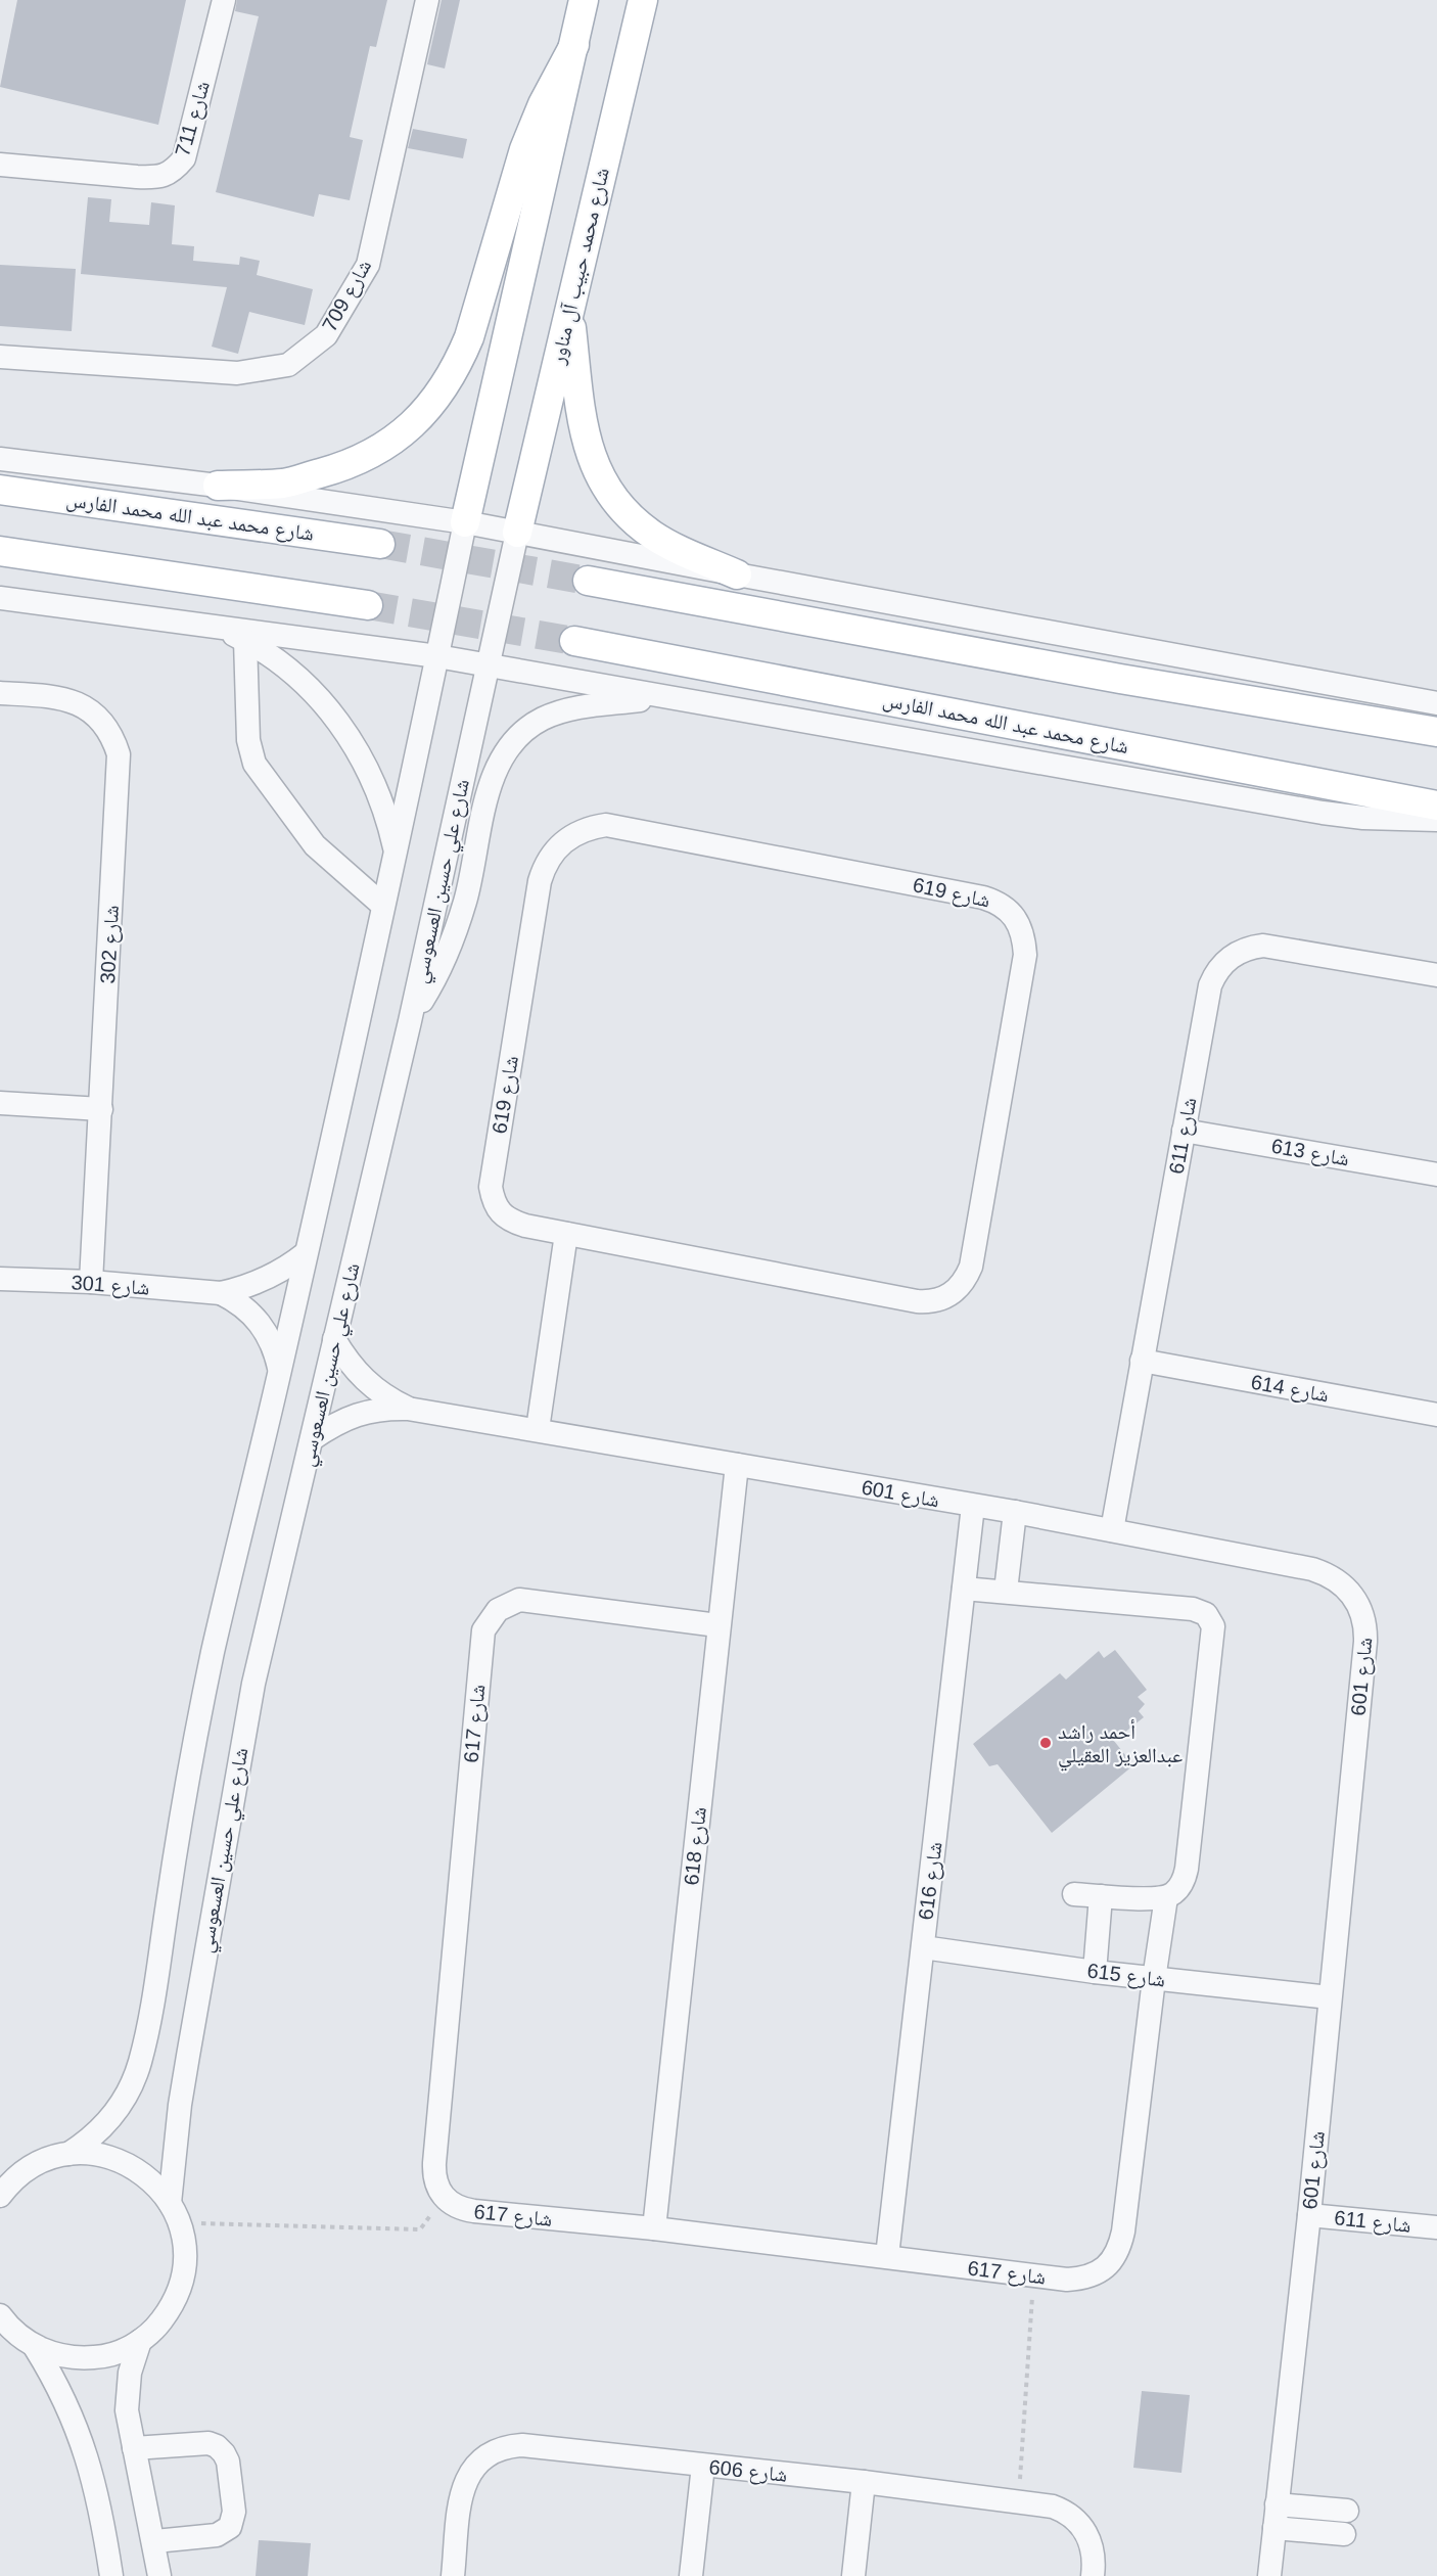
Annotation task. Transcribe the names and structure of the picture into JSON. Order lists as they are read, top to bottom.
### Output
{
  "streets": {
    "main road": ["شارع محمد حبيب آل مناور", "شارع محمد عبد الله محمد الفارس"],
    "street": [
      "شارع 711",
      "شارع 709",
      "شارع علي حسين العسعوسي",
      "شارع 619",
      "شارع 302",
      "شارع 611",
      "شارع 613",
      "شارع 301",
      "شارع 614",
      "شارع 601",
      "شارع 617",
      "شارع 618",
      "شارع 616",
      "شارع 615",
      "شارع 606"
    ]
  },
  "crossings": [
    ["شارع محمد حبيب آل مناور", "شارع علي حسين العسعوسي"],
    ["شارع علي حسين العسعوسي", "شارع 601"],
    ["شارع 302", "شارع 301"],
    ["شارع 611", "شارع 613"],
    ["شارع 611", "شارع 614"],
    ["شارع 611", "شارع 601"],
    ["شارع 601", "شارع 618"],
    ["شارع 601", "شارع 616"],
    ["شارع 601", "شارع 615"],
    ["شارع 617", "شارع 618"],
    ["شارع 617", "شارع 616"],
    ["شارع 617", "شارع 615"],
    ["شارع 616", "شارع 615"]
  ],
  "places": ["أحمد راشد عبدالعزيز العقيلي"]
}
